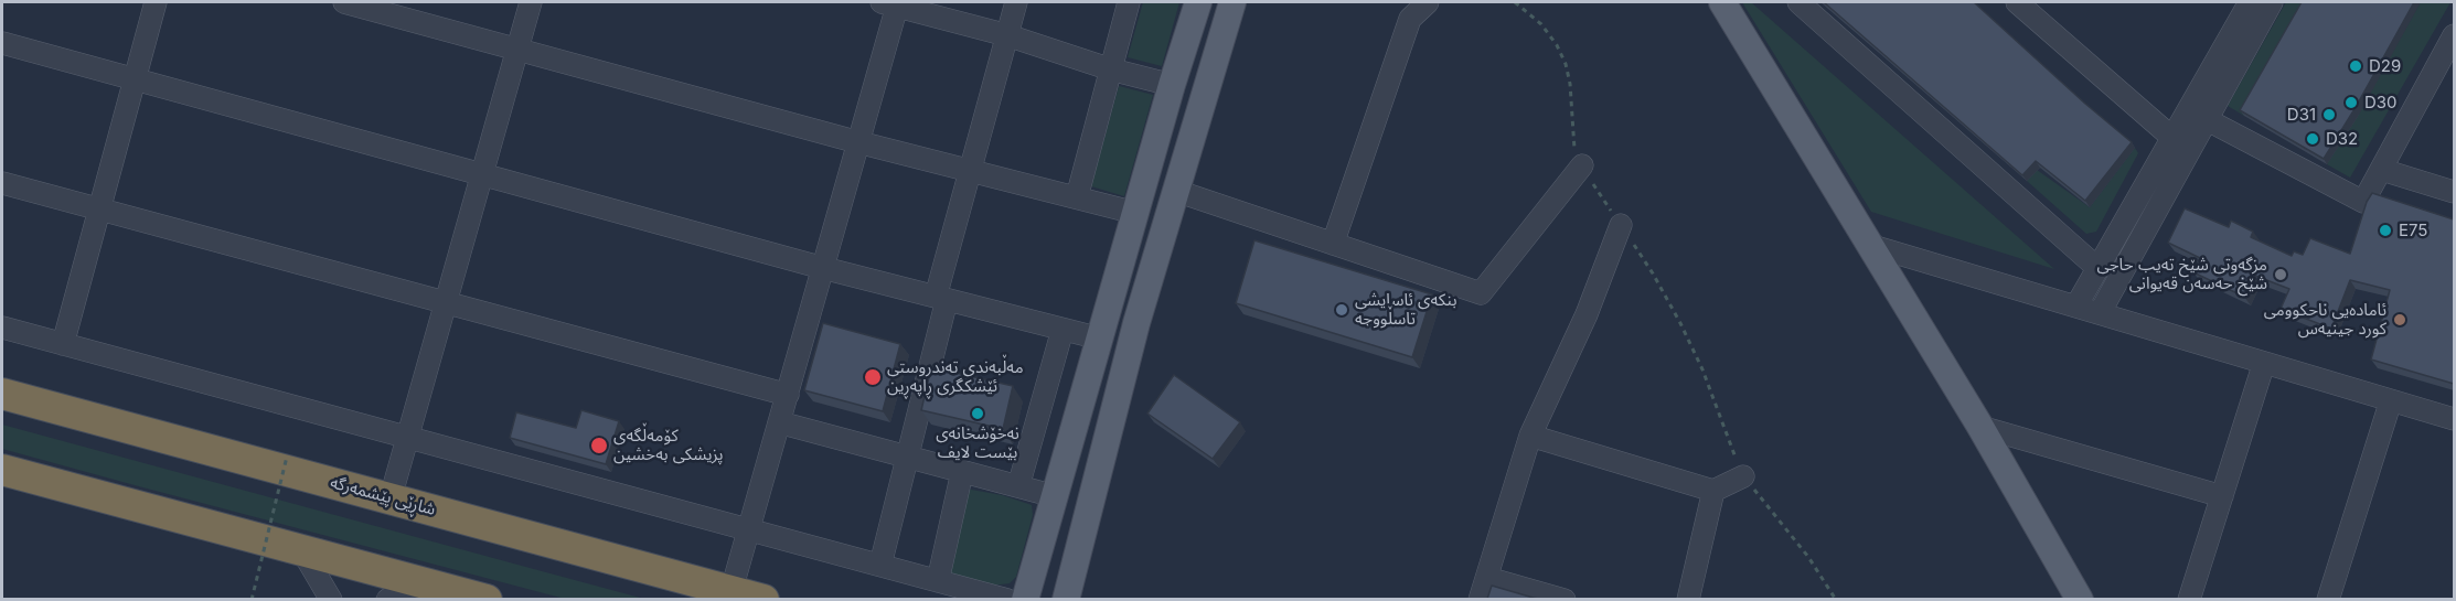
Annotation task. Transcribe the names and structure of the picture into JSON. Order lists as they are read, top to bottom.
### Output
{
  "streets": {
    "highway": ["شاڕێی پێشمەرگە"]
  },
  "places": [
    "D29",
    "D30",
    "D31",
    "D32",
    "E75",
    "مزگەوتی شێخ تەیب حاجی شێخ حەسەن قەیوانی",
    "بنکەی ئاسایشی تاسڵووجە",
    "ئامادەیی ناحکوومی کورد جینیەس",
    "مەڵبەندی تەندروستی ئێشکگری ڕاپەڕین",
    "نەخۆشخانەی بێست لایف",
    "کۆمەڵگەی پزیشکی بەخشین"
  ]
}
